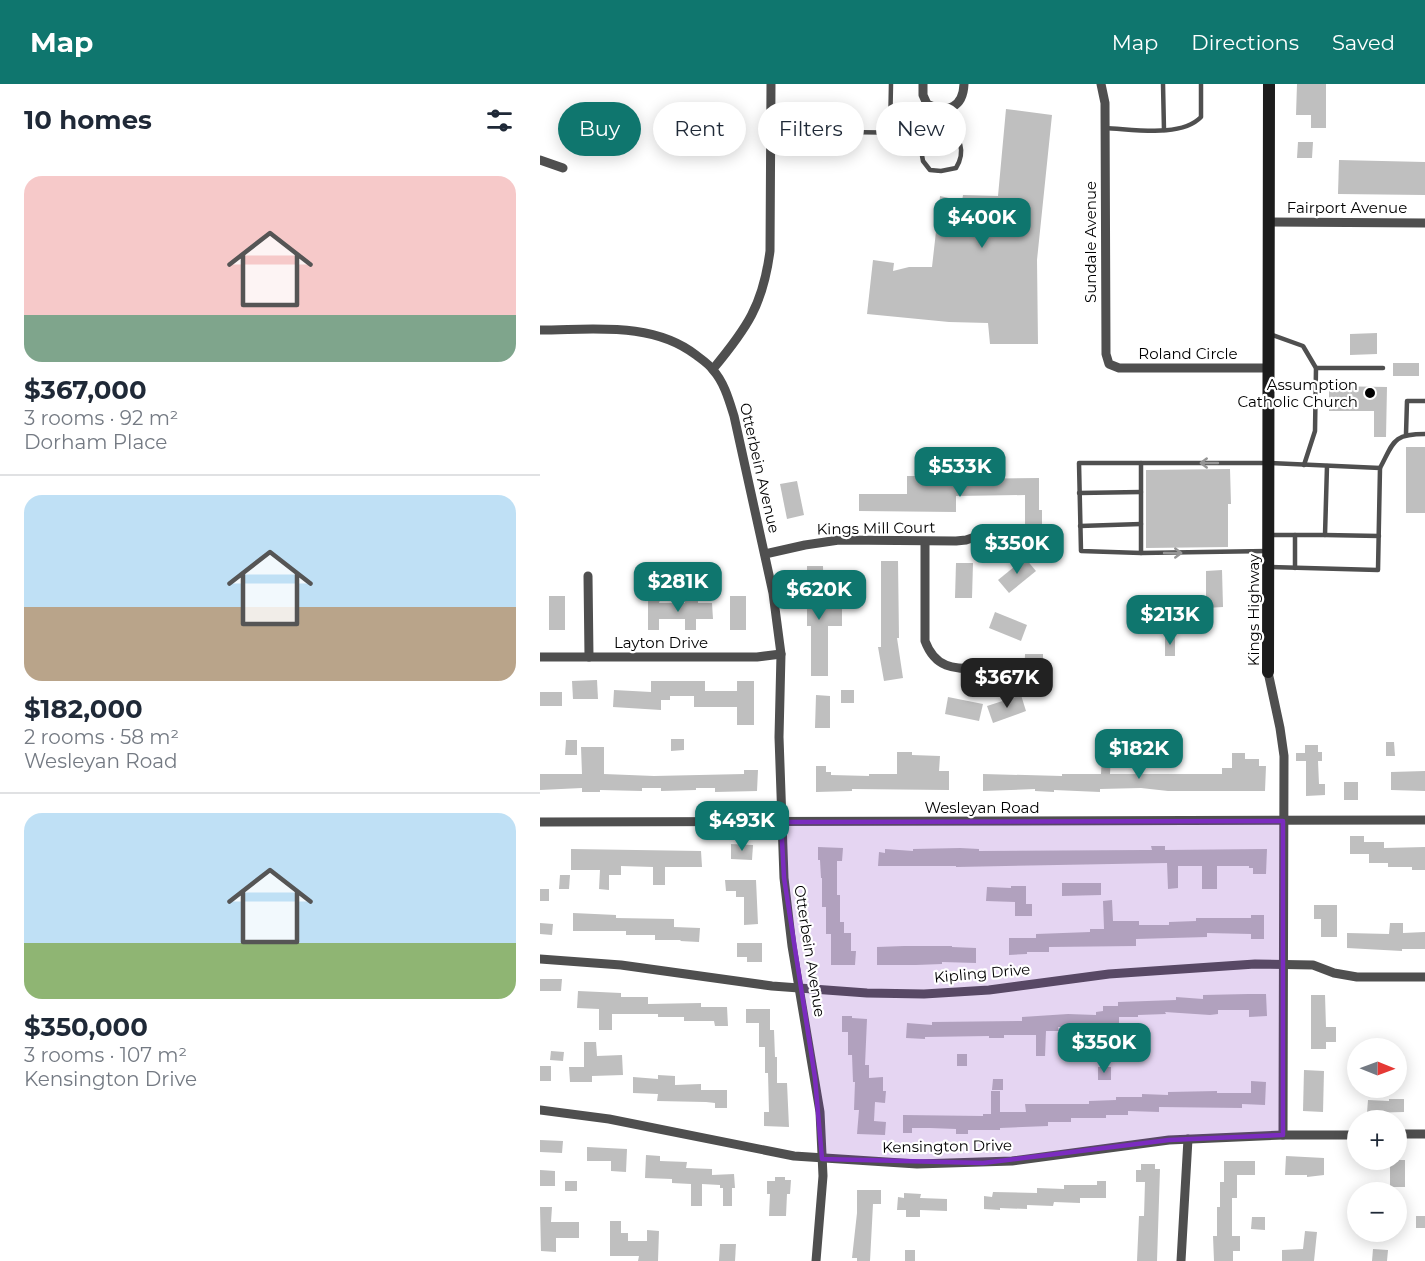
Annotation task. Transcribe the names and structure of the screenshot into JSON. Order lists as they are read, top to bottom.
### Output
{
  "streets": {
    "street": [
      "Fairport Avenue",
      "Sundale Avenue",
      "Roland Circle",
      "Otterbein Avenue",
      "Kings Mill Court",
      "Kings Highway",
      "Layton Drive",
      "Wesleyan Road",
      "Kipling Drive",
      "Kensington Drive"
    ]
  },
  "crossings": [
    ["Fairport Avenue", "Kings Highway"],
    ["Sundale Avenue", "Roland Circle"],
    ["Roland Circle", "Kings Highway"],
    ["Otterbein Avenue", "Kings Mill Court"],
    ["Otterbein Avenue", "Layton Drive"],
    ["Otterbein Avenue", "Wesleyan Road"],
    ["Otterbein Avenue", "Kipling Drive"],
    ["Otterbein Avenue", "Kensington Drive"],
    ["Kings Highway", "Wesleyan Road"],
    ["Kings Highway", "Kipling Drive"],
    ["Kings Highway", "Kensington Drive"]
  ],
  "places": ["Assumption Catholic Church"],
  "north": "right",
  "page": {
    "header": "Map",
    "nav": ["Map", "Directions", "Saved"],
    "heading": "10 homes",
    "chip": [
      "Buy",
      "Rent",
      "Filters",
      "New"
    ],
    "list": [
      {
        "name": "$367,000",
        "note": "3 rooms · 92 m² · Dorham Place"
      },
      {
        "name": "$182,000",
        "note": "2 rooms · 58 m² · Wesleyan Road"
      },
      {
        "name": "$350,000",
        "note": "3 rooms · 107 m² · Kensington Drive"
      }
    ],
    "price": [
      "$400K",
      "$533K",
      "$350K",
      "$281K",
      "$620K",
      "$213K",
      "$367K",
      "$182K",
      "$493K",
      "$350K"
    ],
    "map_buttons": ["+", "−"]
  }
}
